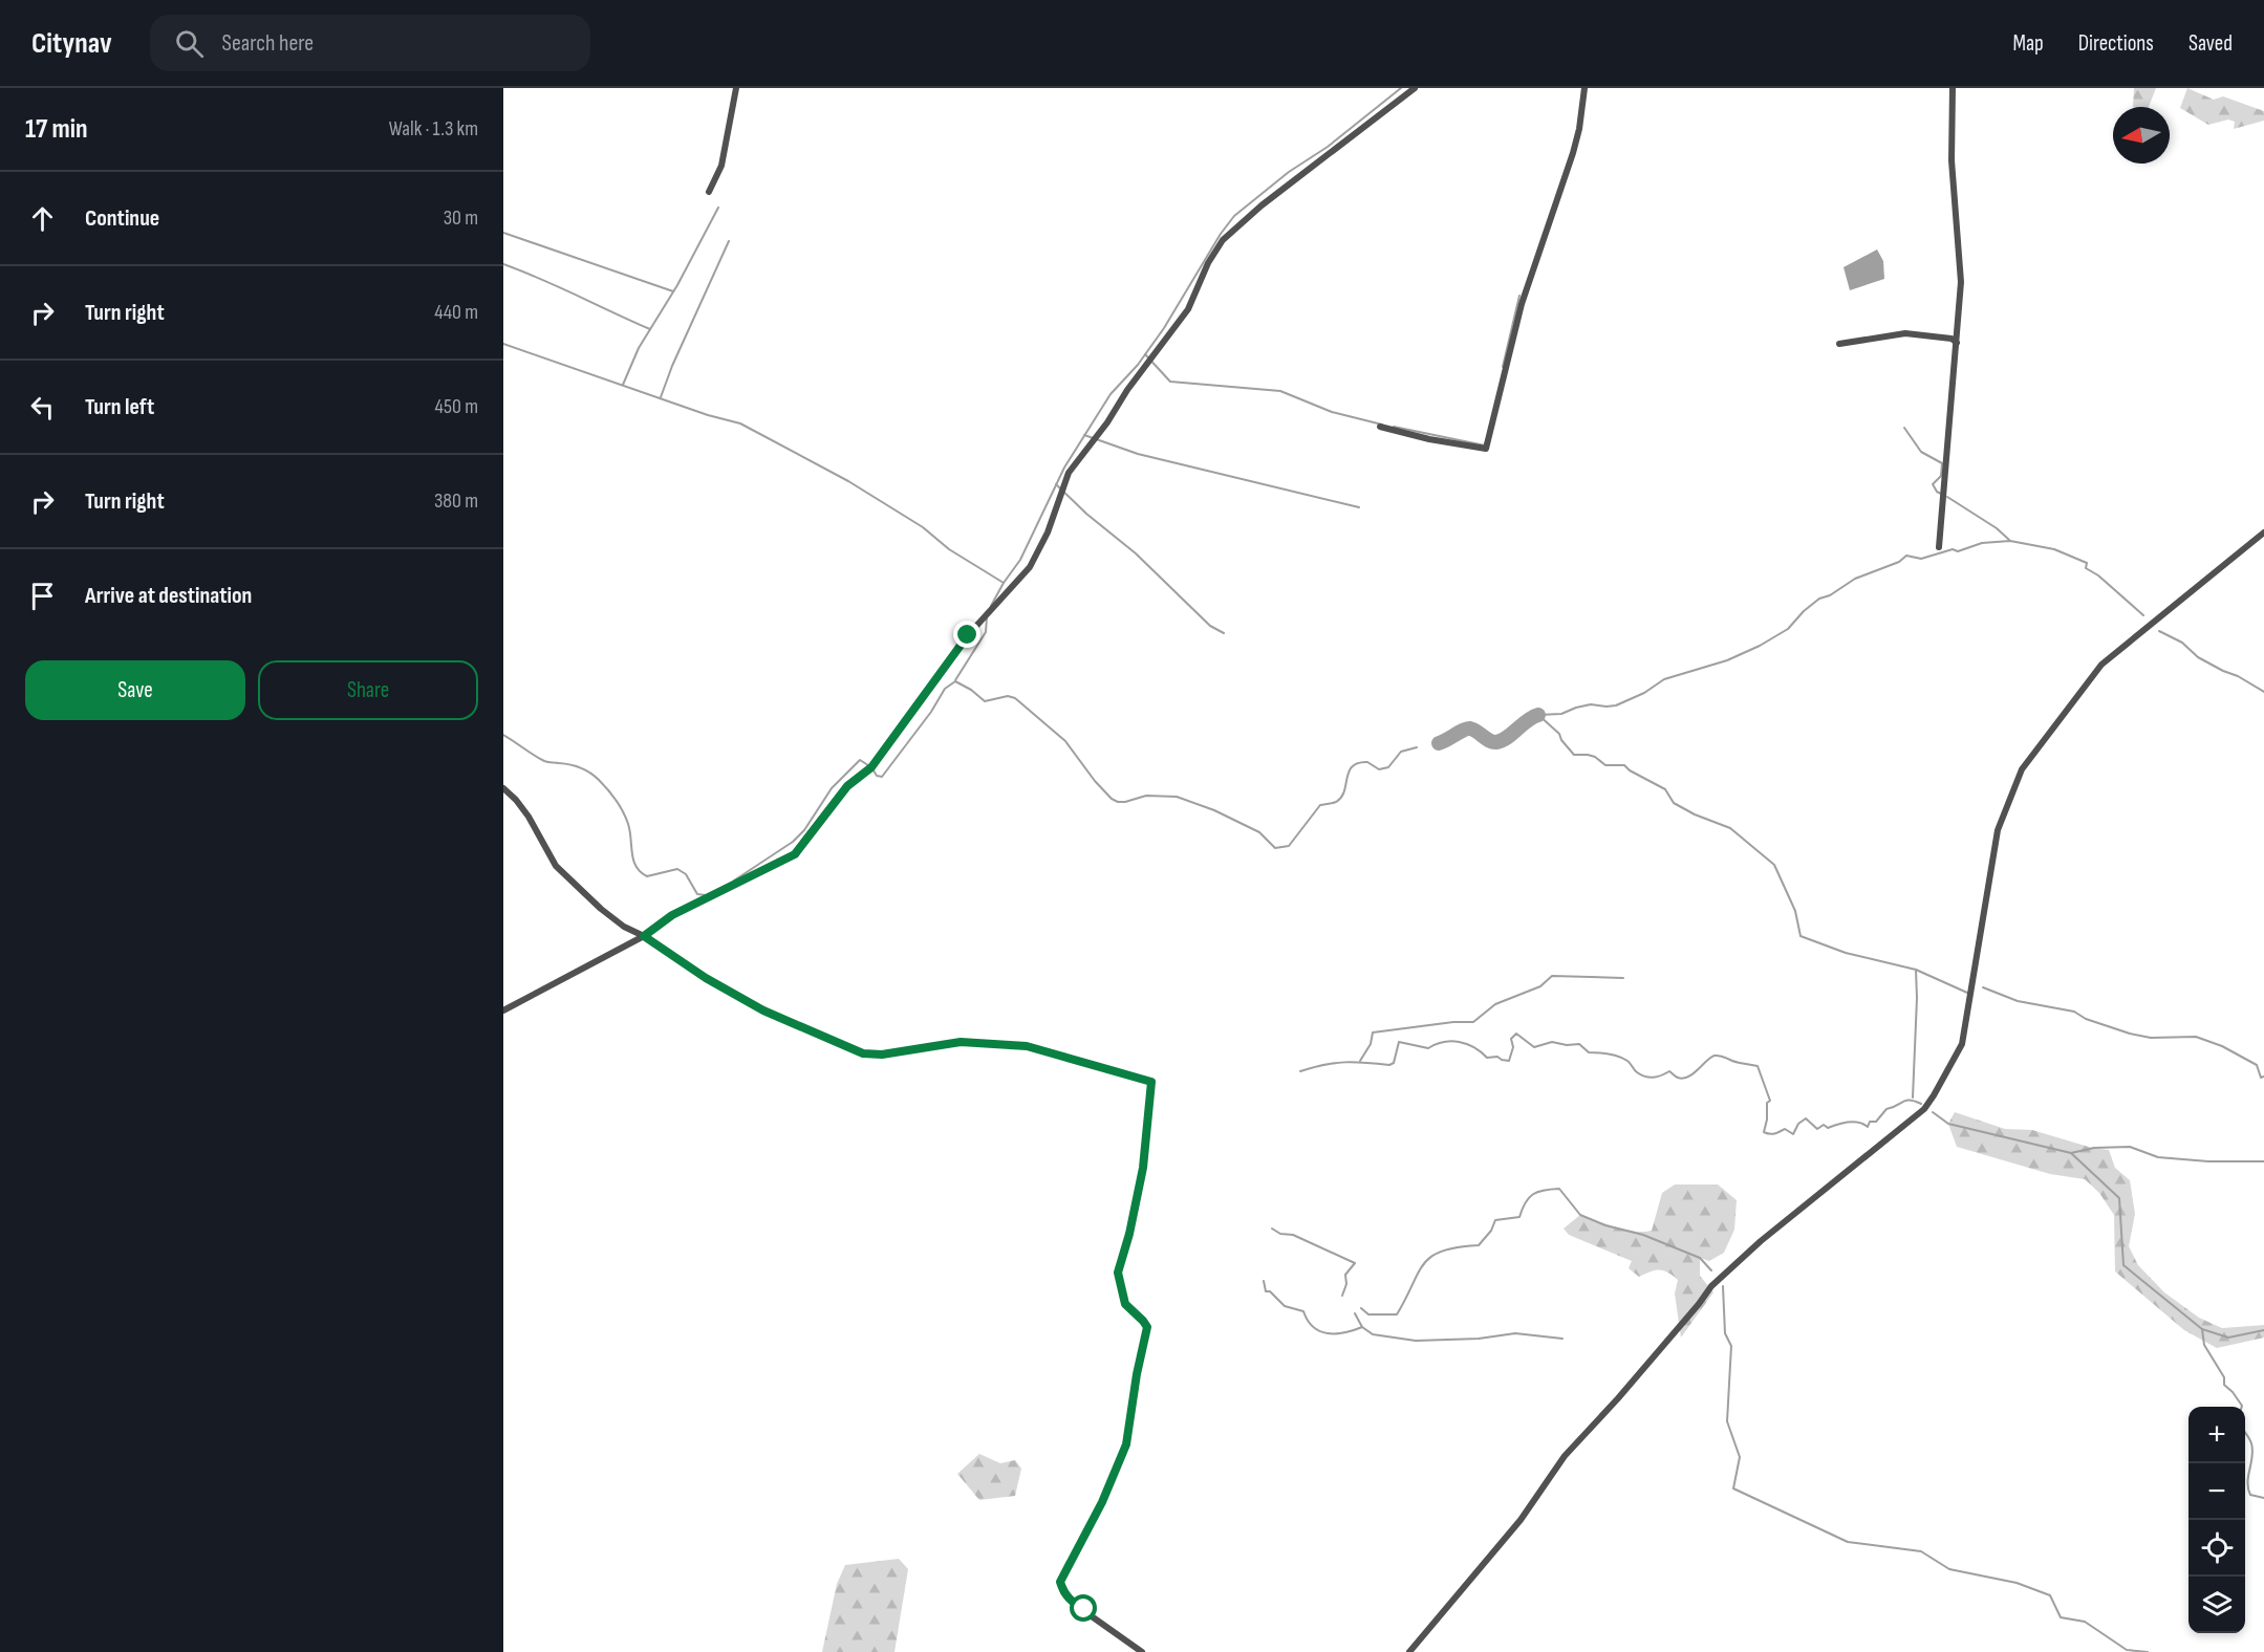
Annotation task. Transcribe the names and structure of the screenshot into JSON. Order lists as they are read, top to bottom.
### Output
{
  "north": "left",
  "page": {
    "header": "Citynav",
    "search": "Search here",
    "nav": ["Map", "Directions", "Saved"],
    "heading": ["17 min", "Walk · 1.3 km"],
    "list": [
      ["Continue", "30 m"],
      ["Turn right", "440 m"],
      ["Turn left", "450 m"],
      ["Turn right", "380 m"],
      "Arrive at destination"
    ],
    "buttons": ["Save", "Share"],
    "map_buttons": ["+", "−"]
  }
}
